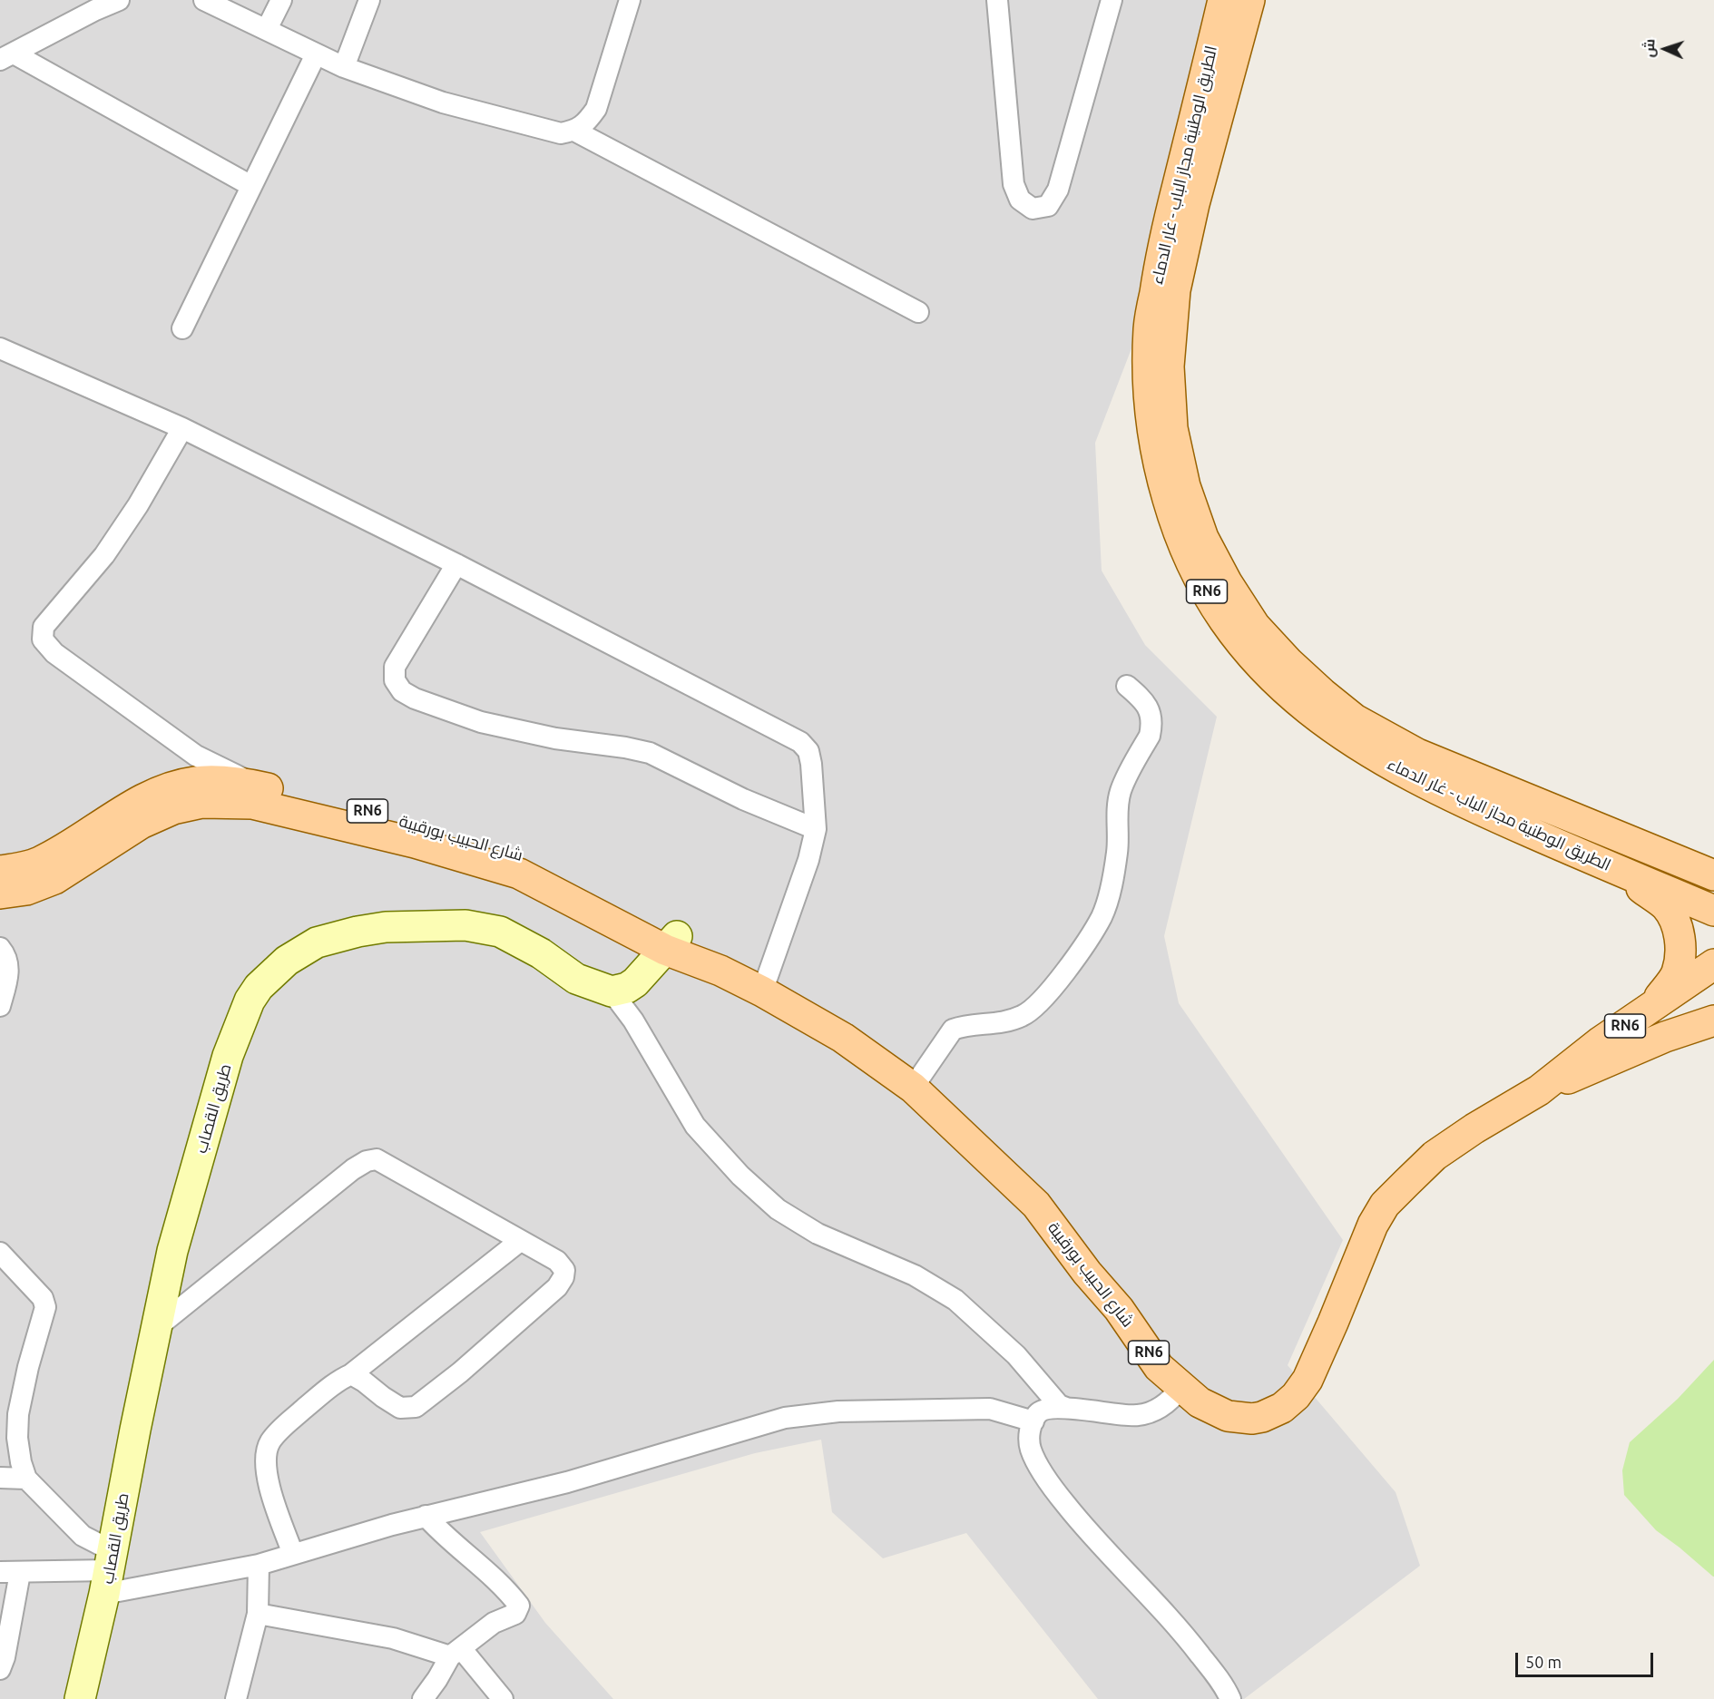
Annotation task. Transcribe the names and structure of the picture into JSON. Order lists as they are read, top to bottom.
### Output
{
  "streets": {
    "main road": [
      "الطريق الوطنية مجاز الباب - غار الدماء",
      "RN6",
      "شارع الحبيب بورقيبة",
      "طريق القصاب"
    ]
  },
  "scale_bar": "50 m",
  "north": "left"
}
